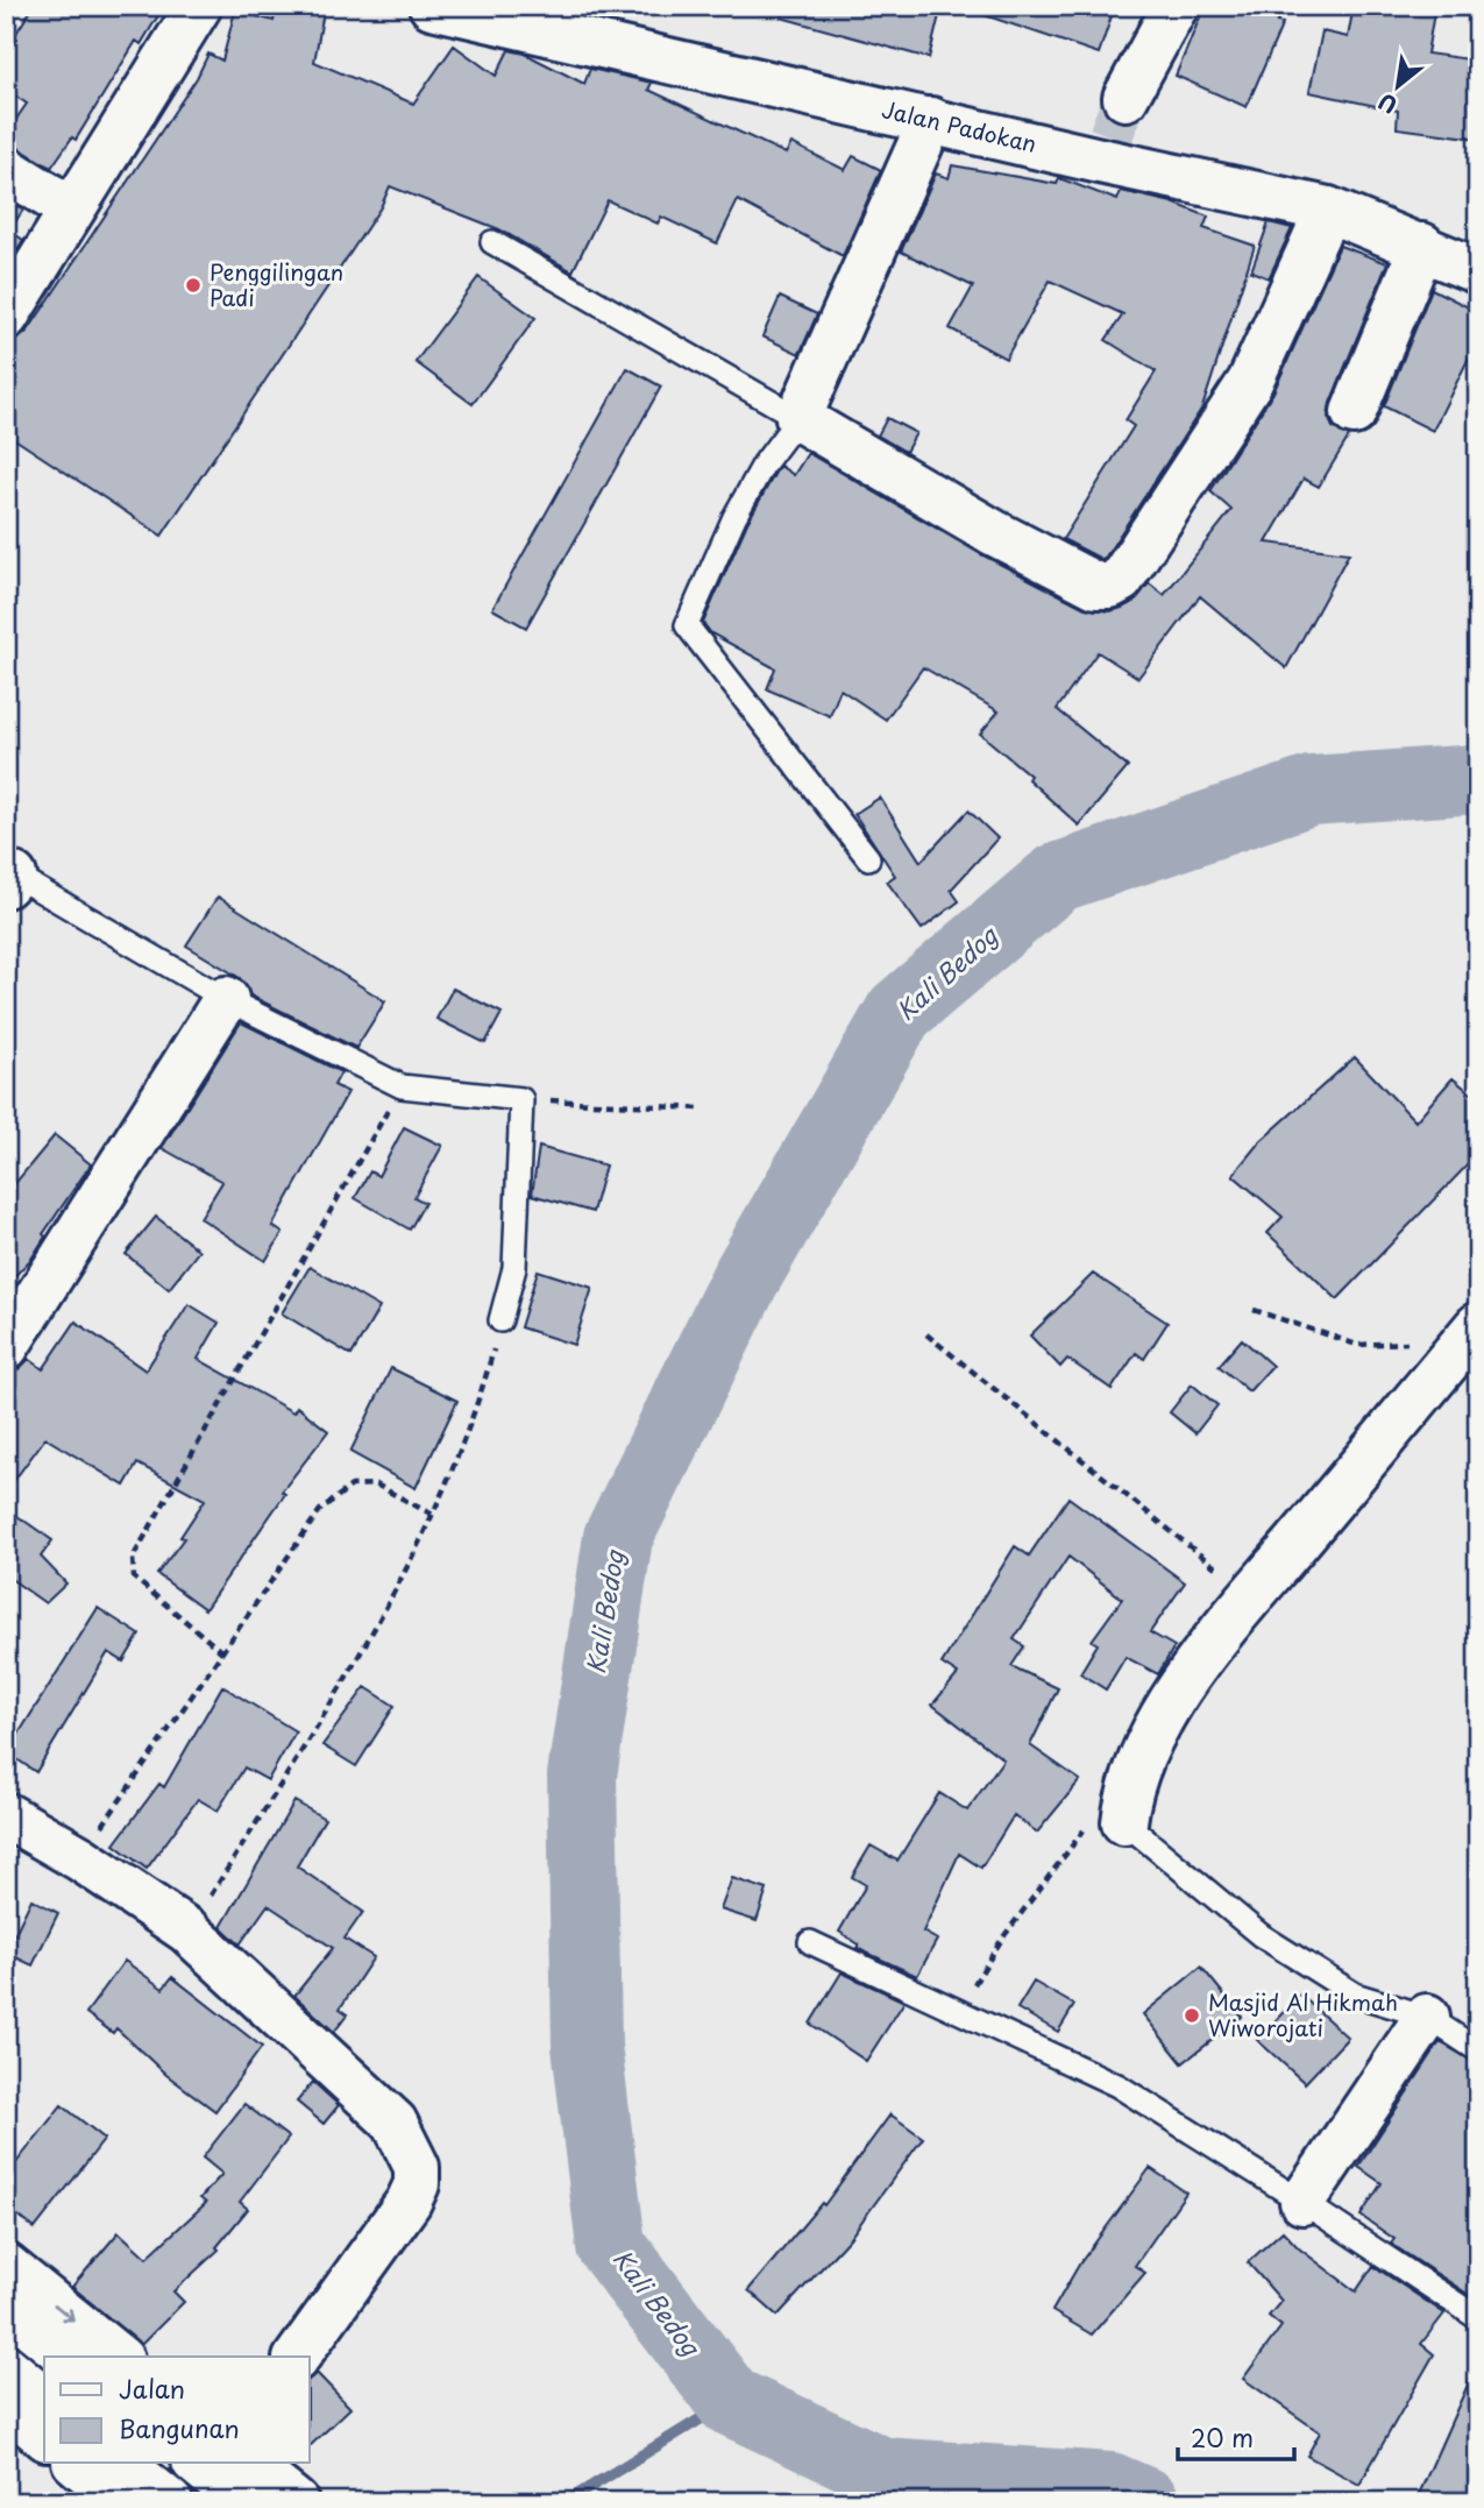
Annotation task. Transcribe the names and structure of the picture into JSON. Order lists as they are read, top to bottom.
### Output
{
  "streets": {
    "main road": ["Jalan Padokan"]
  },
  "water": ["Kali Bedog"],
  "places": ["Penggilingan Padi", "Masjid Al Hikmah Wiworojati"],
  "legend": ["Jalan", "Bangunan"],
  "scale_bar": "20 m",
  "north": "bottom left"
}
